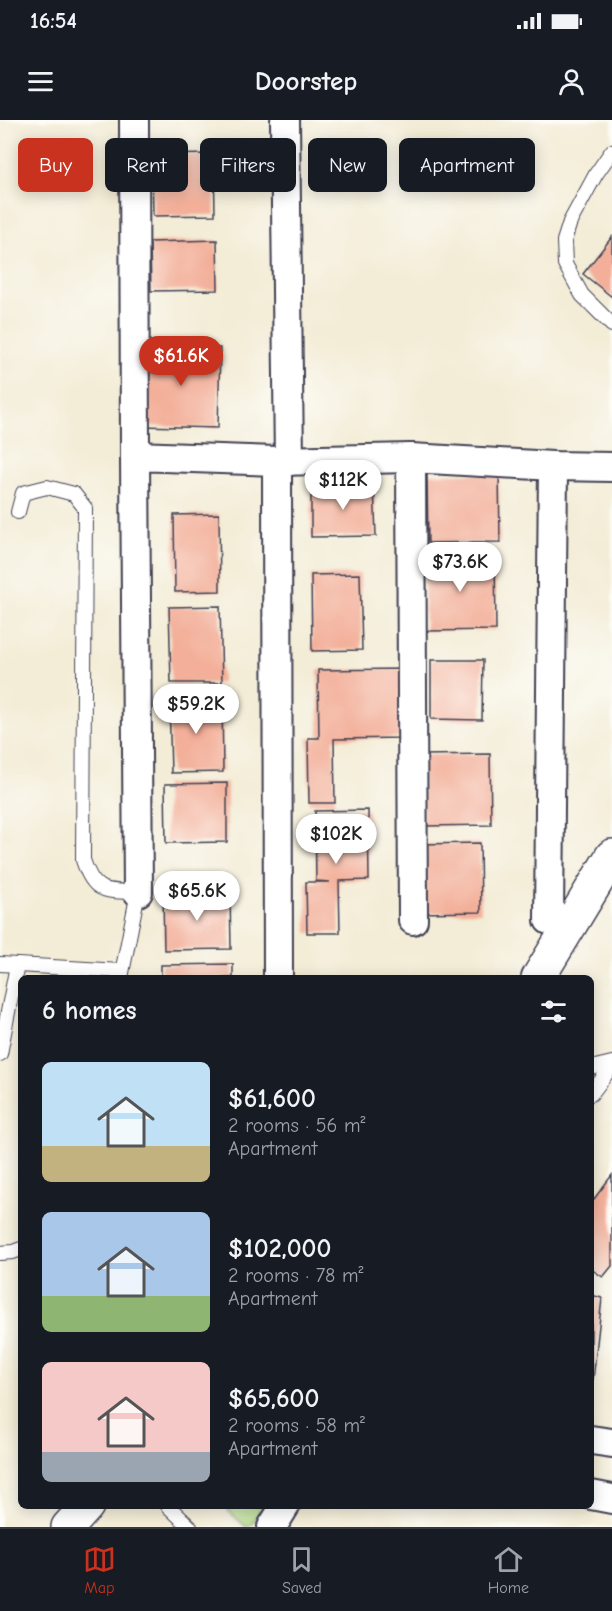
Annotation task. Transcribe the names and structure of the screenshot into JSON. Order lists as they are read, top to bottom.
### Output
{
  "page": {
    "status": "16:54",
    "header": "Doorstep",
    "chip": [
      "Buy",
      "Rent",
      "Filters",
      "New",
      "Apartment"
    ],
    "price": [
      "$61.6K",
      "$112K",
      "$73.6K",
      "$59.2K",
      "$102K",
      "$65.6K"
    ],
    "heading": "6 homes",
    "list": [
      {
        "name": "$61,600",
        "note": "2 rooms · 56 m² · Apartment"
      },
      {
        "name": "$102,000",
        "note": "2 rooms · 78 m² · Apartment"
      },
      {
        "name": "$65,600",
        "note": "2 rooms · 58 m² · Apartment"
      }
    ],
    "tabs": ["Map", "Saved", "Home"]
  }
}
